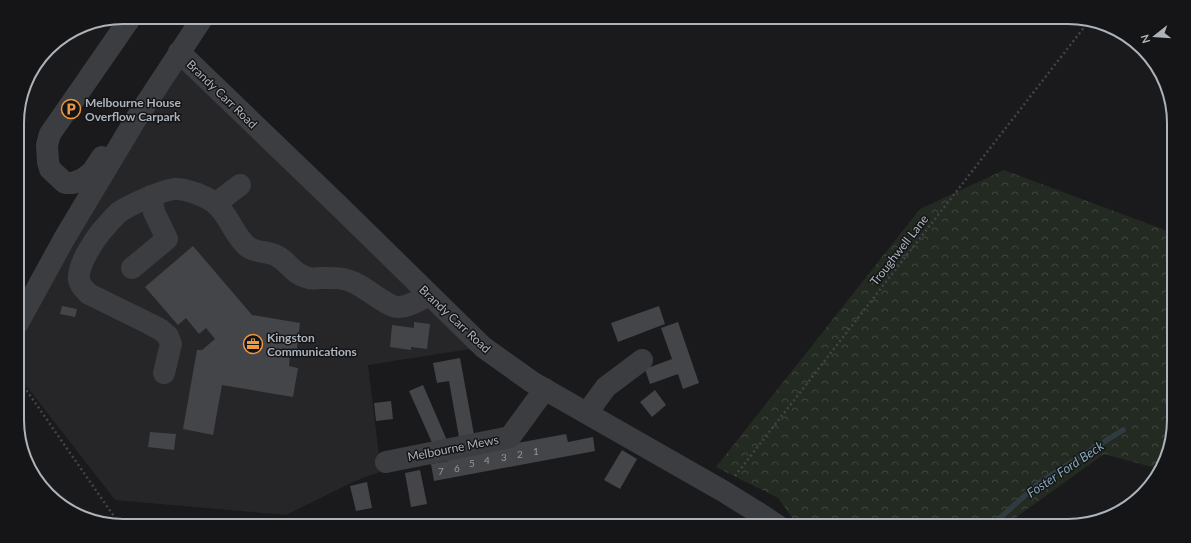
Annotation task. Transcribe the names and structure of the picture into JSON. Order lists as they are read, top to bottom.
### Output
{
  "streets": {
    "street": ["Brandy Carr Road", "Melbourne Mews"],
    "path": ["Troughwell Lane"]
  },
  "crossings": [
    ["Brandy Carr Road", "Troughwell Lane"],
    ["Brandy Carr Road", "Melbourne Mews"]
  ],
  "water": ["Foster Ford Beck"],
  "places": {
    "parking": ["Melbourne House Overflow Carpark"],
    "office": ["Kingston Communications"]
  },
  "house_numbers": [
    "1",
    "2",
    "3",
    "4",
    "5",
    "6",
    "7"
  ],
  "north": "left"
}
